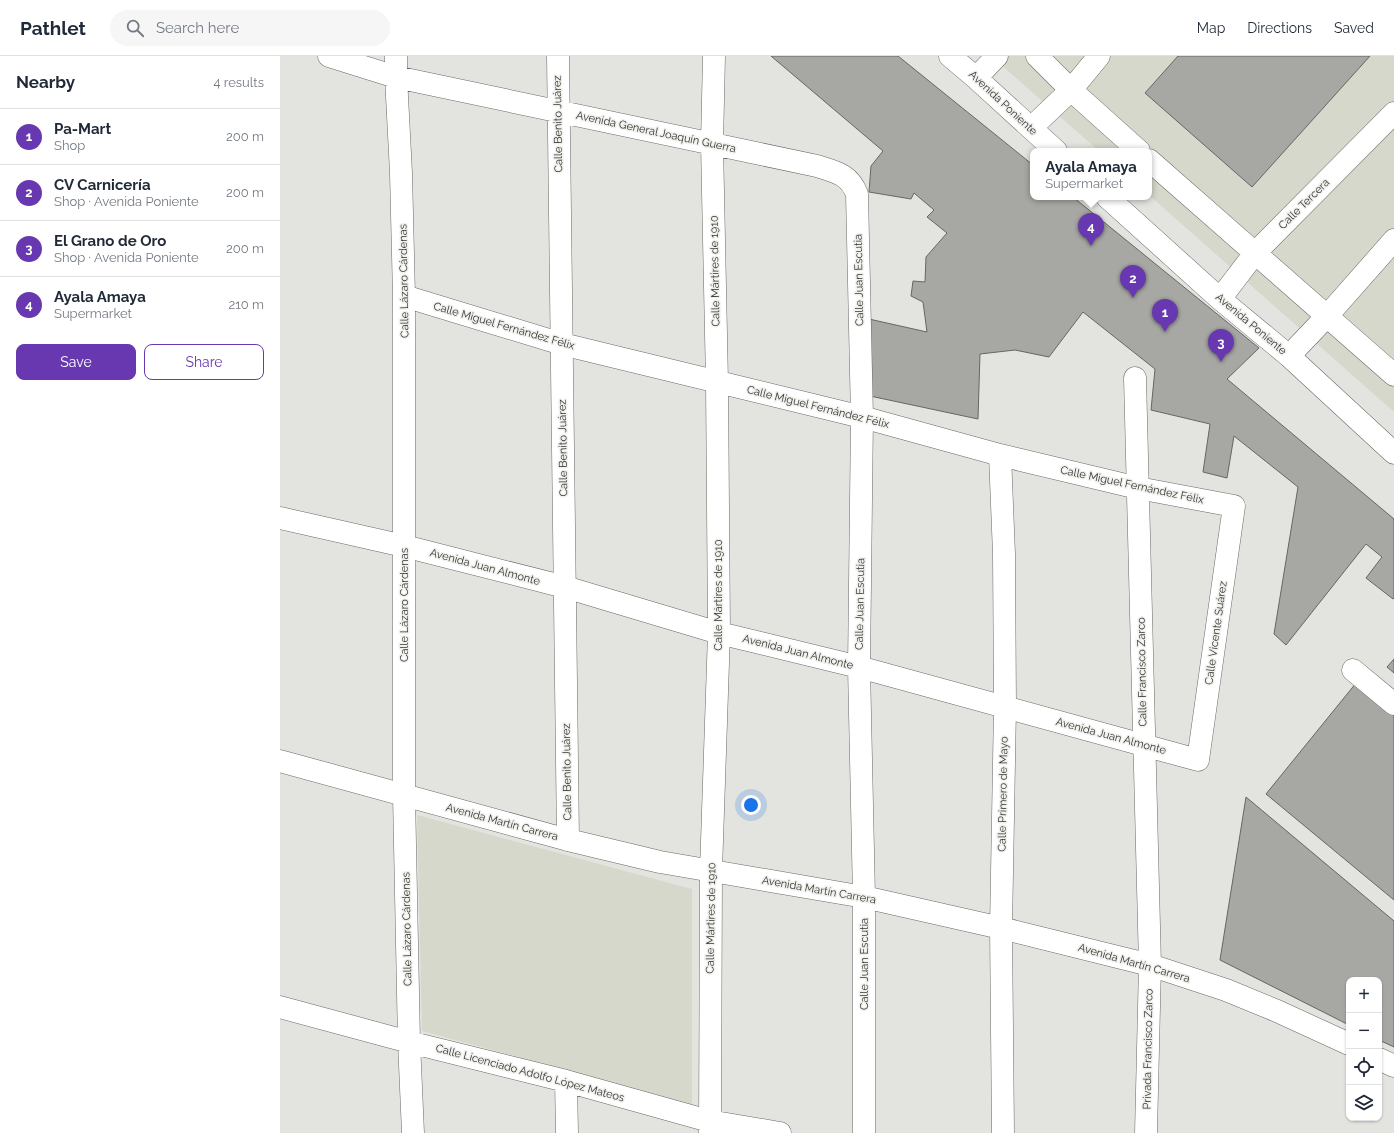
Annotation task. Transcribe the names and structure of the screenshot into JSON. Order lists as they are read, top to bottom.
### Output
{
  "streets": {
    "street": [
      "Avenida Poniente",
      "Calle Benito Juárez",
      "Avenida General Joaquín Guerra",
      "Calle Tercera",
      "Calle Mártires de 1910",
      "Calle Juan Escutia",
      "Calle Lázaro Cárdenas",
      "Calle Miguel Fernández Félix",
      "Avenida Juan Almonte",
      "Calle Vicente Suárez",
      "Calle Francisco Zarco",
      "Calle Primero de Mayo",
      "Avenida Martín Carrera",
      "Privada Francisco Zarco",
      "Calle Licenciado Adolfo López Mateos"
    ]
  },
  "crossings": [
    ["Avenida Poniente", "Calle Tercera"],
    ["Calle Benito Juárez", "Avenida General Joaquín Guerra"],
    ["Calle Benito Juárez", "Calle Miguel Fernández Félix"],
    ["Calle Benito Juárez", "Avenida Juan Almonte"],
    ["Calle Benito Juárez", "Avenida Martín Carrera"],
    ["Avenida General Joaquín Guerra", "Calle Mártires de 1910"],
    ["Avenida General Joaquín Guerra", "Calle Juan Escutia"],
    ["Avenida General Joaquín Guerra", "Calle Lázaro Cárdenas"],
    ["Calle Mártires de 1910", "Calle Miguel Fernández Félix"],
    ["Calle Mártires de 1910", "Avenida Juan Almonte"],
    ["Calle Mártires de 1910", "Avenida Martín Carrera"],
    ["Calle Mártires de 1910", "Calle Licenciado Adolfo López Mateos"],
    ["Calle Juan Escutia", "Calle Miguel Fernández Félix"],
    ["Calle Juan Escutia", "Avenida Juan Almonte"],
    ["Calle Juan Escutia", "Avenida Martín Carrera"],
    ["Calle Lázaro Cárdenas", "Calle Miguel Fernández Félix"],
    ["Calle Lázaro Cárdenas", "Avenida Juan Almonte"],
    ["Calle Lázaro Cárdenas", "Avenida Martín Carrera"],
    ["Calle Lázaro Cárdenas", "Calle Licenciado Adolfo López Mateos"],
    ["Calle Miguel Fernández Félix", "Calle Vicente Suárez"],
    ["Calle Miguel Fernández Félix", "Calle Francisco Zarco"],
    ["Calle Miguel Fernández Félix", "Calle Primero de Mayo"],
    ["Avenida Juan Almonte", "Calle Vicente Suárez"],
    ["Avenida Juan Almonte", "Calle Francisco Zarco"],
    ["Avenida Juan Almonte", "Calle Primero de Mayo"],
    ["Calle Francisco Zarco", "Avenida Martín Carrera"],
    ["Calle Francisco Zarco", "Privada Francisco Zarco"],
    ["Calle Primero de Mayo", "Avenida Martín Carrera"],
    ["Avenida Martín Carrera", "Privada Francisco Zarco"]
  ],
  "page": {
    "header": "Pathlet",
    "search": "Search here",
    "nav": ["Map", "Directions", "Saved"],
    "heading": ["Nearby", "4 results"],
    "list": [
      {
        "mark": "1",
        "name": "Pa-Mart",
        "note": "Shop",
        "value": "200 m"
      },
      {
        "mark": "2",
        "name": "CV Carnicería",
        "note": "Shop · Avenida Poniente",
        "value": "200 m"
      },
      {
        "mark": "3",
        "name": "El Grano de Oro",
        "note": "Shop · Avenida Poniente",
        "value": "200 m"
      },
      {
        "mark": "4",
        "name": "Ayala Amaya",
        "note": "Supermarket",
        "value": "210 m"
      }
    ],
    "popup": ["Ayala Amaya", "Supermarket"],
    "pins": [
      "4",
      "2",
      "1",
      "3"
    ],
    "buttons": ["Save", "Share"],
    "map_buttons": ["+", "−"]
  }
}
